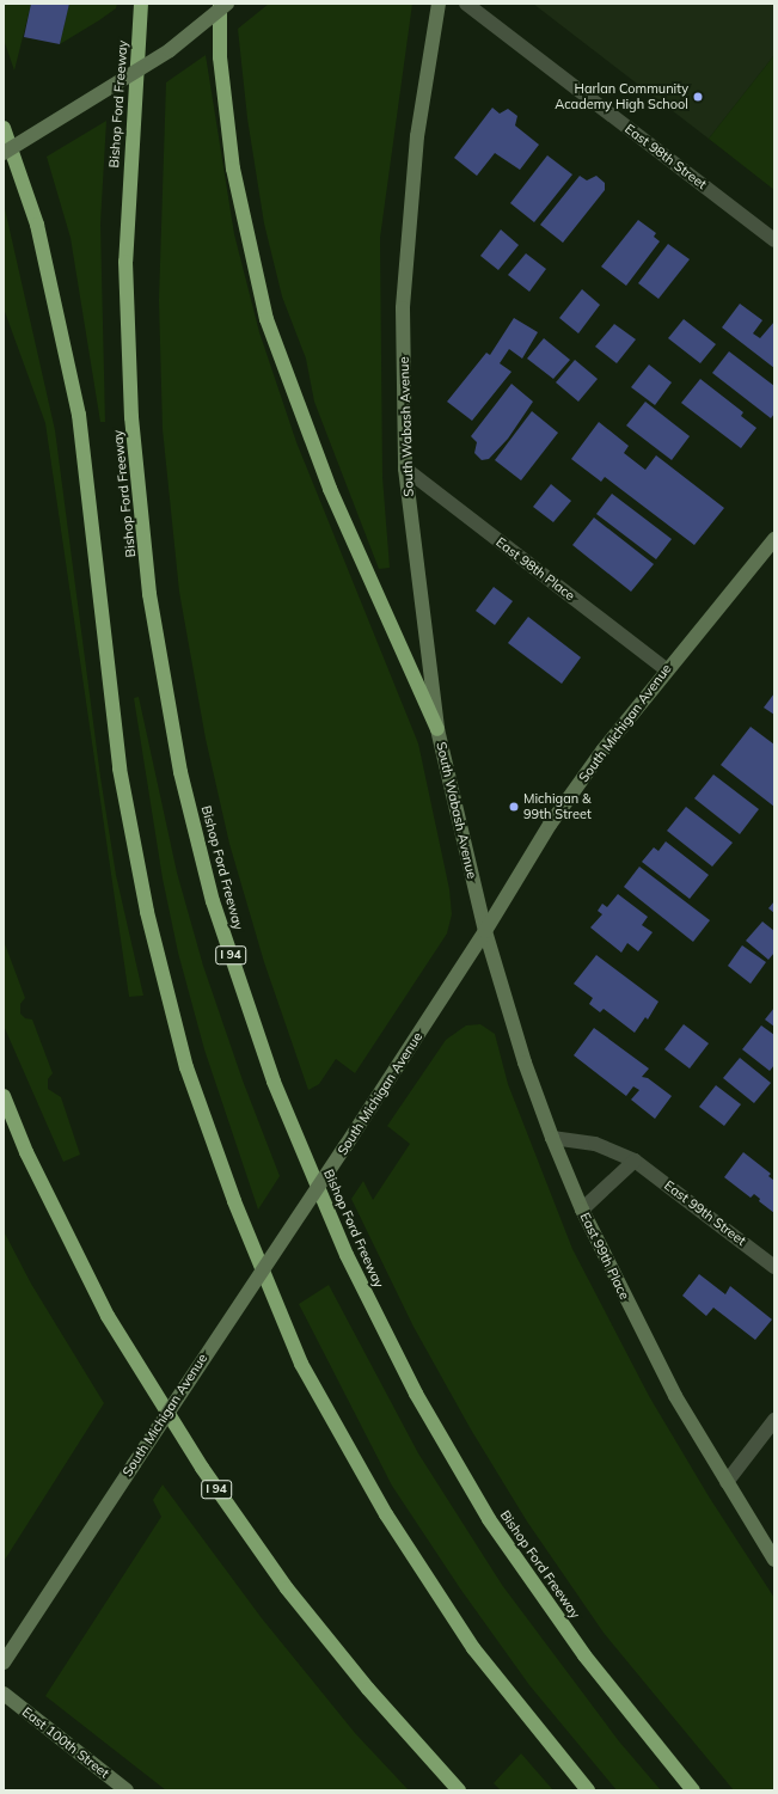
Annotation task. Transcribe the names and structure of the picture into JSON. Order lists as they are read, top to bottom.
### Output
{
  "streets": {
    "highway": ["Bishop Ford Freeway", "I 94"],
    "street": [
      "East 98th Street",
      "South Wabash Avenue",
      "East 98th Place",
      "South Michigan Avenue",
      "East 99th Street",
      "East 99th Place",
      "East 100th Street"
    ]
  },
  "crossings": [
    ["South Wabash Avenue", "East 98th Place"],
    ["South Wabash Avenue", "South Michigan Avenue"],
    ["South Wabash Avenue", "East 99th Place"],
    ["East 98th Place", "South Michigan Avenue"],
    ["South Michigan Avenue", "East 99th Place"],
    ["East 99th Street", "East 99th Place"]
  ],
  "places": ["Harlan Community Academy High School", "Michigan & 99th Street"]
}
